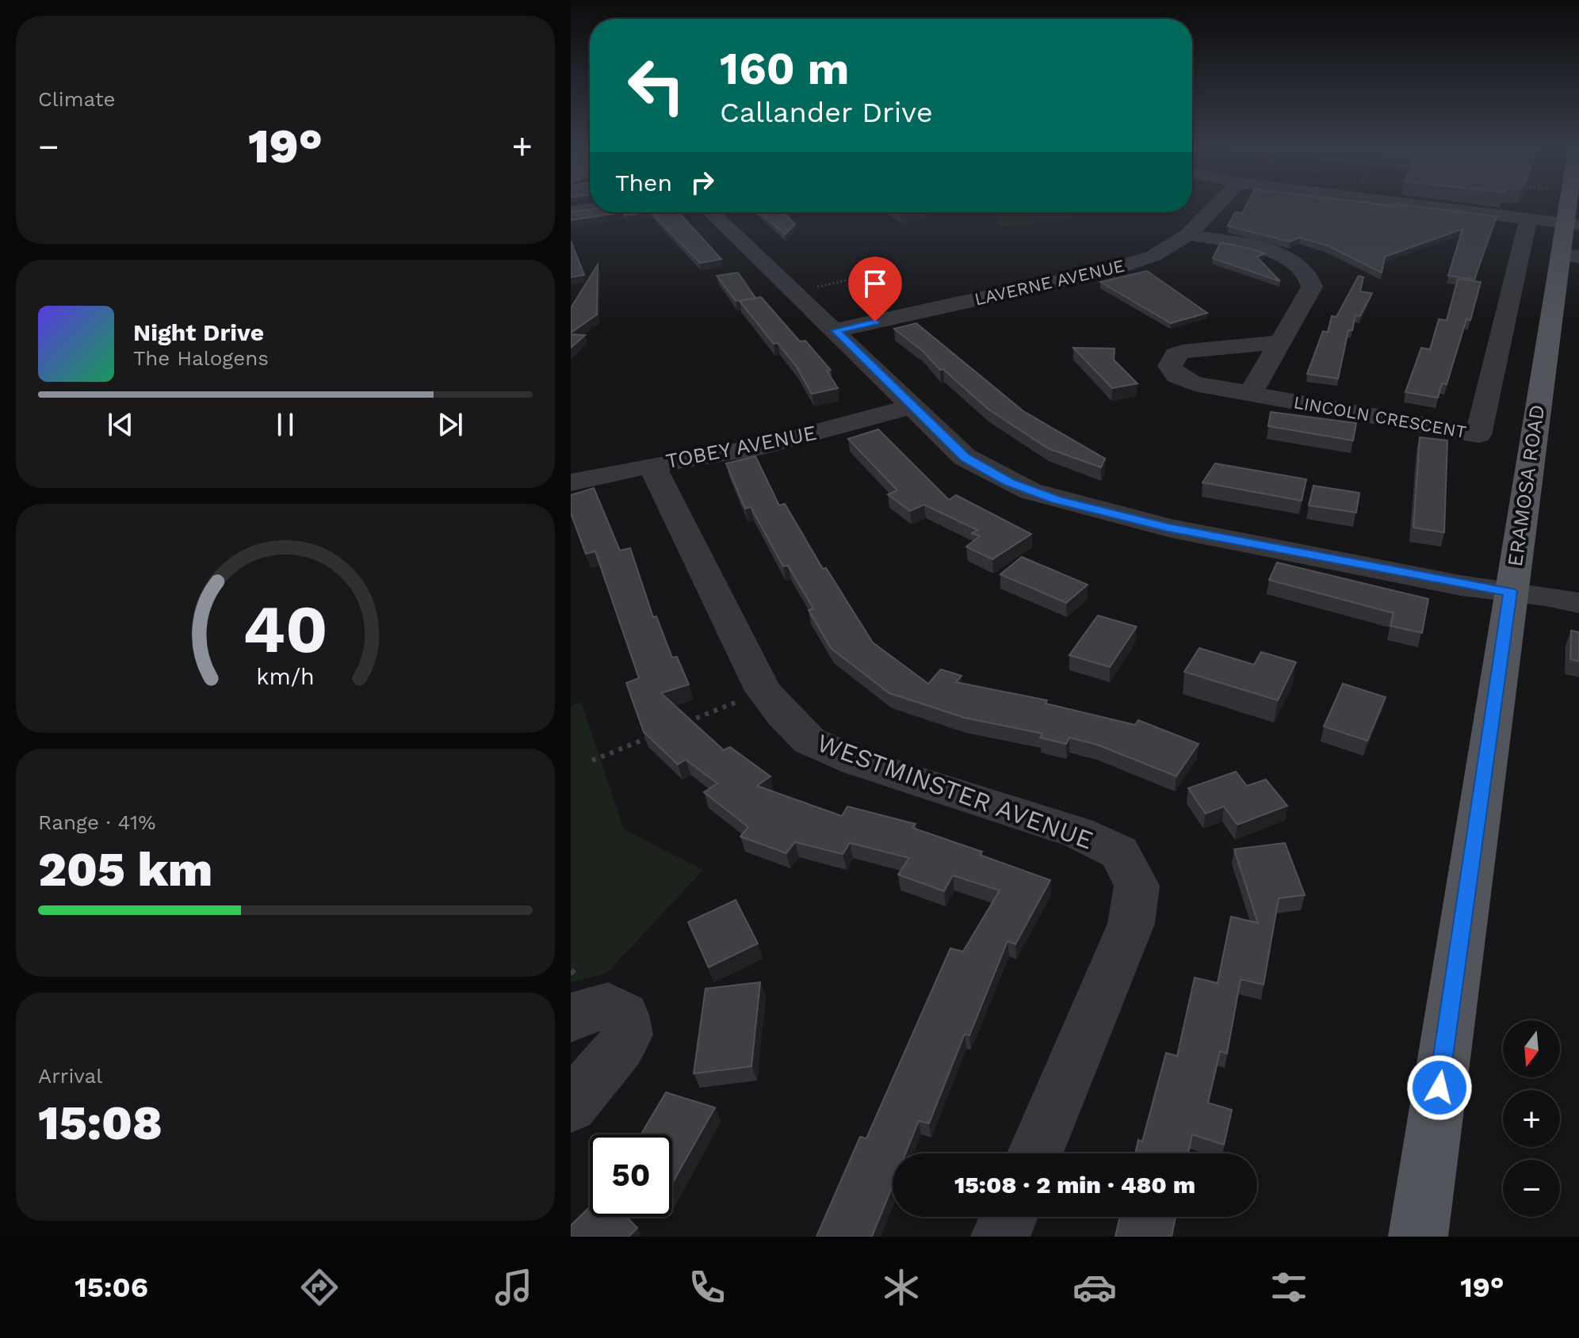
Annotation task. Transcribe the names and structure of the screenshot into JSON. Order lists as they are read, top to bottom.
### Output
{
  "streets": {
    "main road": ["ERAMOSA ROAD"],
    "street": [
      "LAVERNE AVENUE",
      "LINCOLN CRESCENT",
      "TOBEY AVENUE",
      "WESTMINSTER AVENUE"
    ]
  },
  "crossings": [
    ["TOBEY AVENUE", "WESTMINSTER AVENUE"]
  ],
  "north": "bottom",
  "page": {
    "tile": [
      "Climate",
      ["Range · 41%", "205 km"],
      ["Arrival", "15:08"]
    ],
    "turn": ["160 m", "Callander Drive"],
    "heat": ["−", "19°", "+"],
    "then": "Then",
    "song": ["Night Drive", "The Halogens"],
    "map_buttons": ["+", "−"],
    "limit": "50",
    "trip": "15:08 · 2 min · 480 m",
    "tabs": ["15:06", "19°"],
    "gauge": ["40", "km/h"]
  }
}
